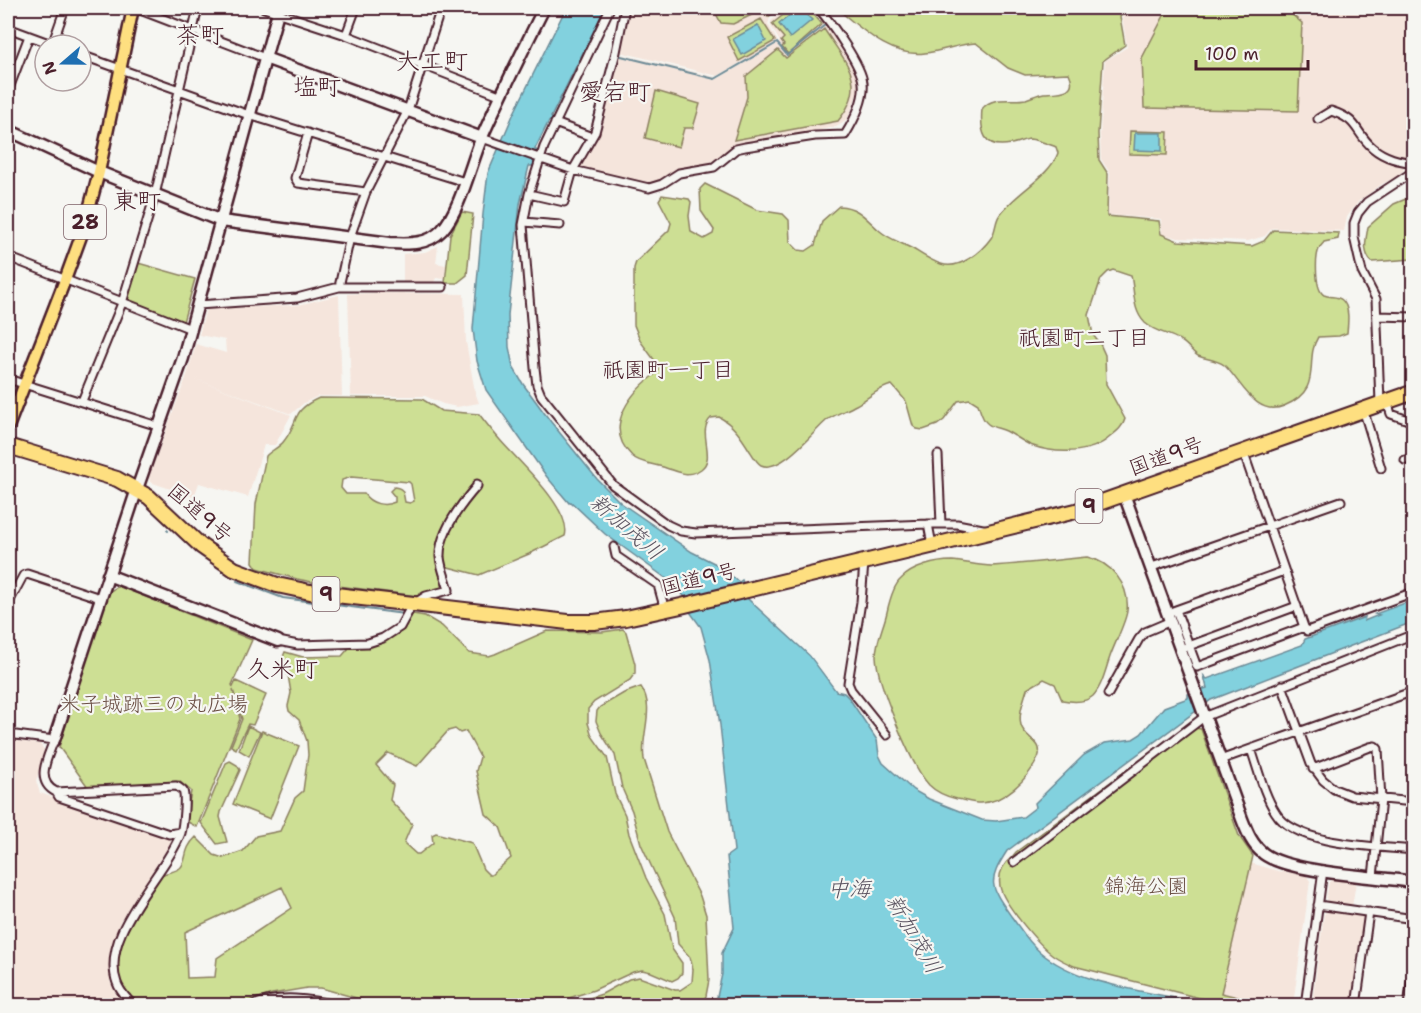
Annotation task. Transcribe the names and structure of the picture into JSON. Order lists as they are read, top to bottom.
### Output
{
  "streets": {
    "highway": ["国道9号", "9"],
    "main road": ["28"]
  },
  "districts": [
    "茶町",
    "大工町",
    "塩町",
    "愛宕町",
    "東町",
    "祇園町二丁目",
    "祇園町一丁目",
    "久米町"
  ],
  "water": ["新加茂川", "中海"],
  "parks": ["米子城跡三の丸広場", "錦海公園"],
  "scale_bar": "100 m",
  "north": "left"
}
